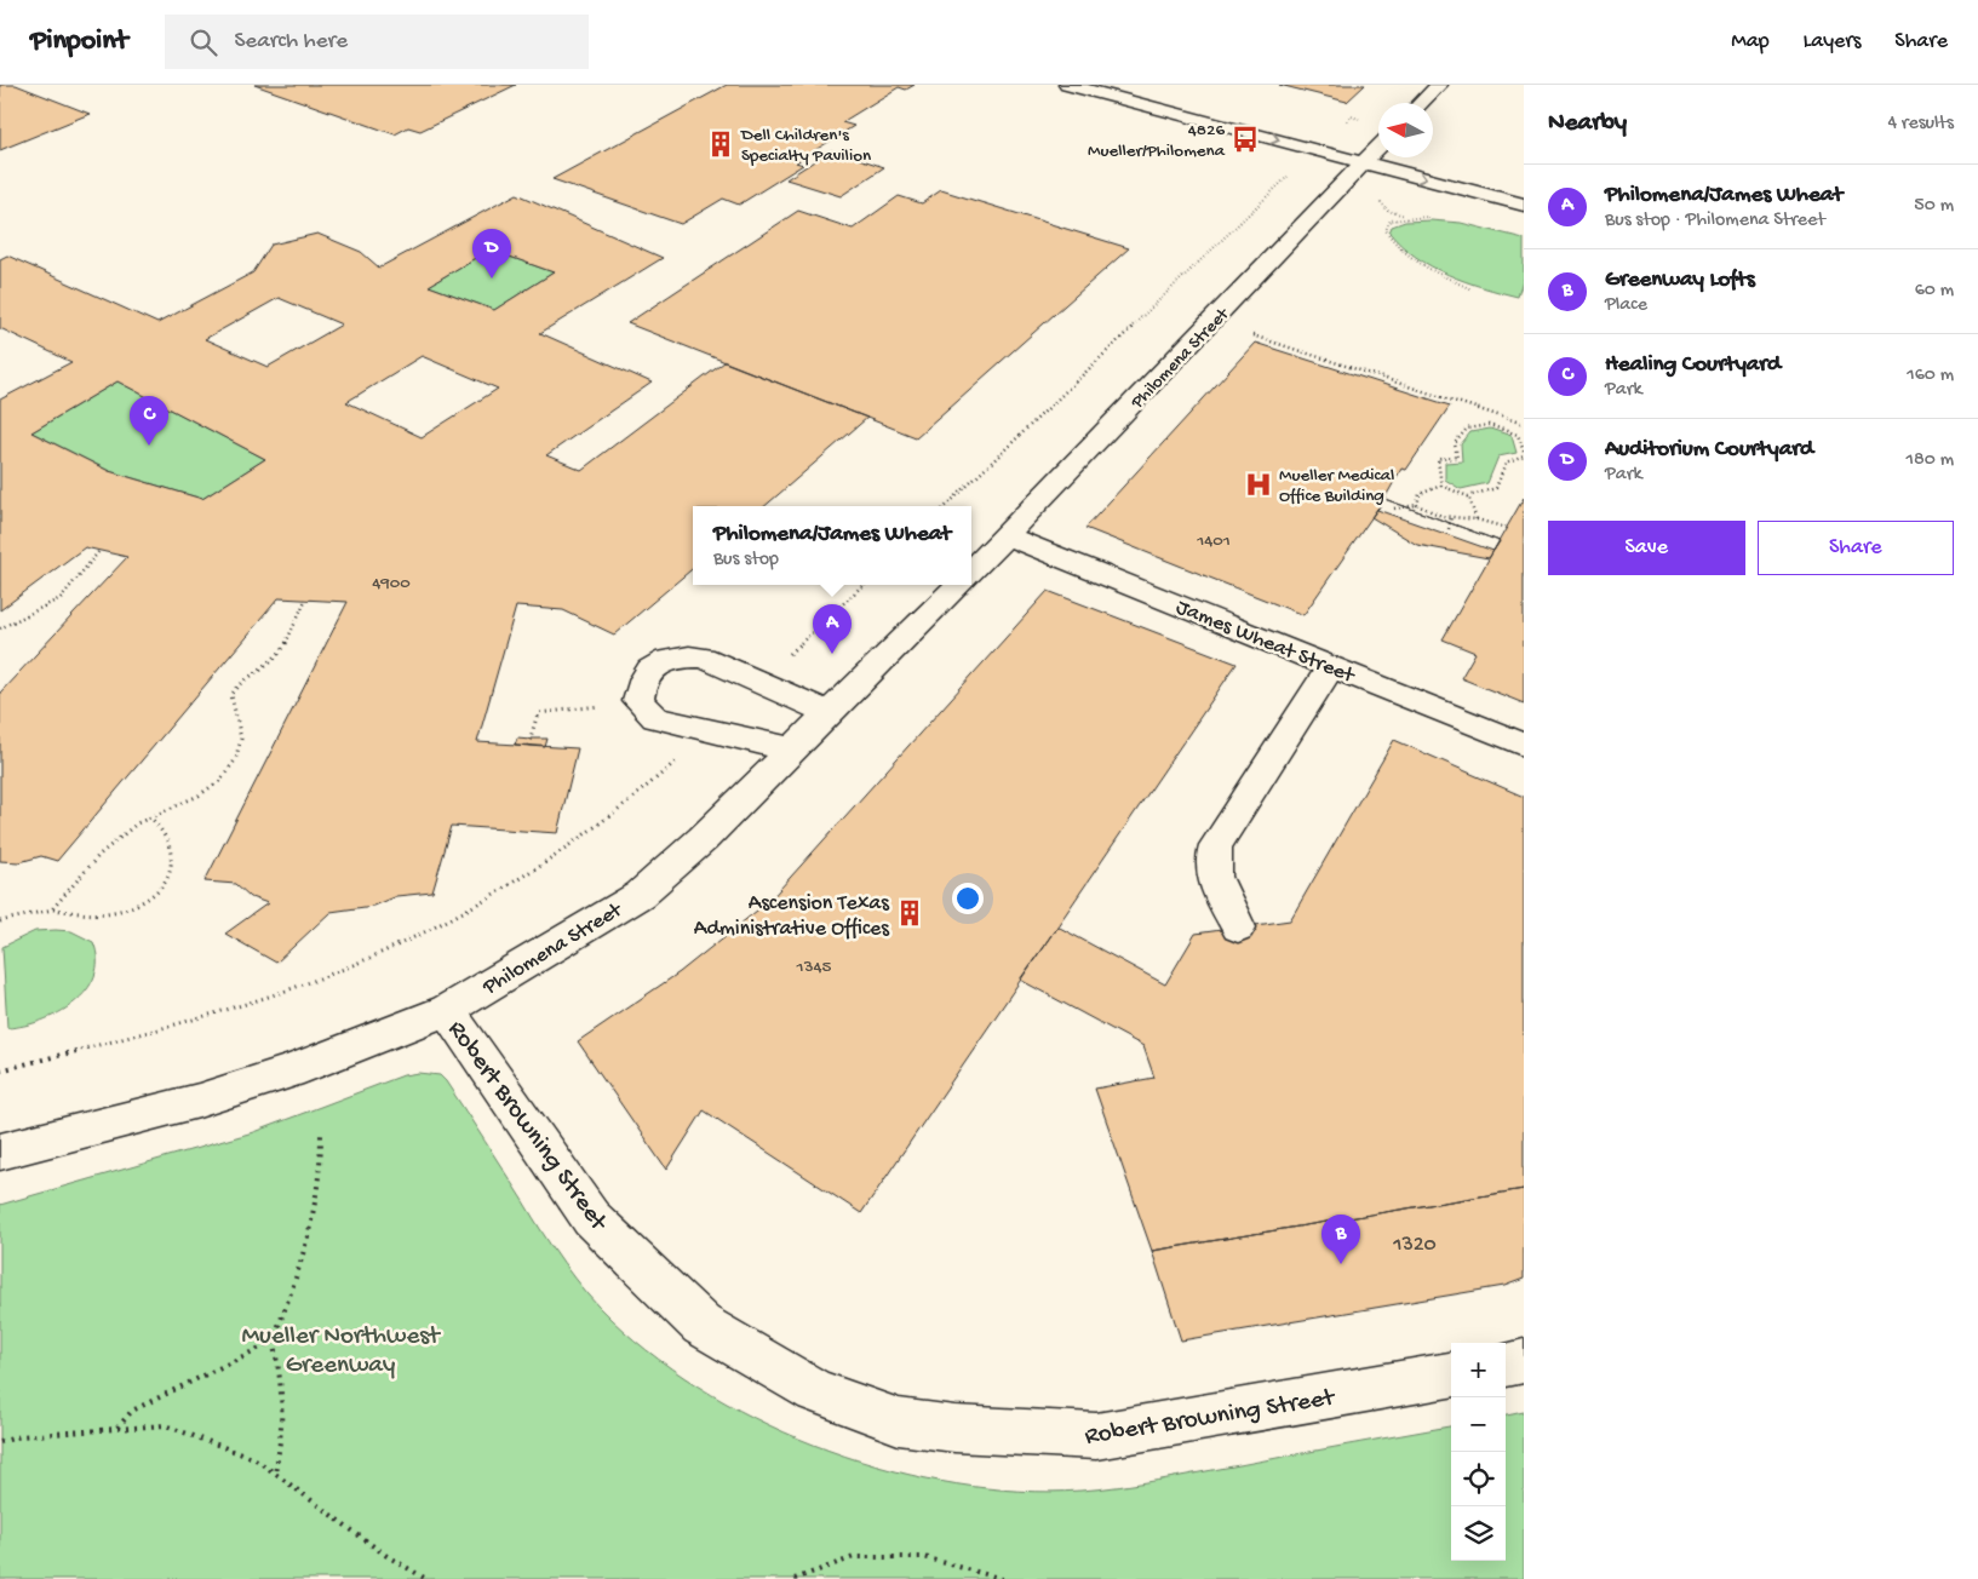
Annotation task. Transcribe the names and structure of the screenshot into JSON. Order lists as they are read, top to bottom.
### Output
{
  "streets": {
    "street": ["Philomena Street", "James Wheat Street", "Robert Browning Street"]
  },
  "crossings": [
    ["Philomena Street", "James Wheat Street"],
    ["Philomena Street", "Robert Browning Street"]
  ],
  "parks": ["Mueller Northwest Greenway"],
  "places": {
    "bus stop": ["4826 Mueller/Philomena"],
    "building": ["Dell Children's Specialty Pavilion", "Ascension Texas Administrative Offices"],
    "hospital": ["Mueller Medical Office Building"]
  },
  "house_numbers": [
    "1401",
    "4900",
    "1345",
    "1320"
  ],
  "north": "left",
  "page": {
    "header": "Pinpoint",
    "search": "Search here",
    "nav": ["Map", "Layers", "Share"],
    "heading": ["Nearby", "4 results"],
    "list": [
      {
        "mark": "A",
        "name": "Philomena/James Wheat",
        "note": "Bus stop · Philomena Street",
        "value": "50 m"
      },
      {
        "mark": "B",
        "name": "Greenway Lofts",
        "note": "Place",
        "value": "60 m"
      },
      {
        "mark": "C",
        "name": "Healing Courtyard",
        "note": "Park",
        "value": "160 m"
      },
      {
        "mark": "D",
        "name": "Auditorium Courtyard",
        "note": "Park",
        "value": "180 m"
      }
    ],
    "pins": [
      "D",
      "C",
      "A",
      "B"
    ],
    "buttons": ["Save", "Share"],
    "popup": ["Philomena/James Wheat", "Bus stop"],
    "map_buttons": ["+", "−"]
  }
}
